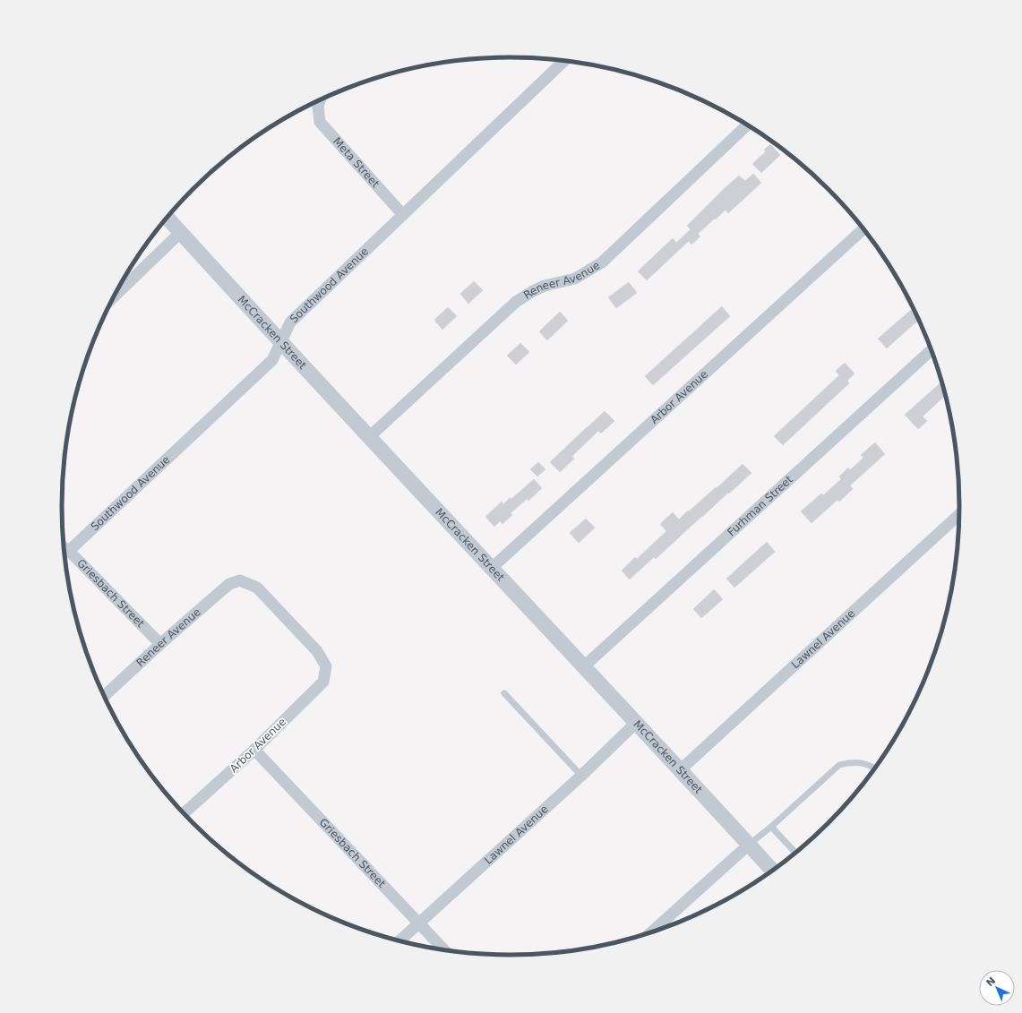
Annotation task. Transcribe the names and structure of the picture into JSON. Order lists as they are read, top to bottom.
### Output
{
  "streets": {
    "street": [
      "Meta Street",
      "Reneer Avenue",
      "Southwood Avenue",
      "McCracken Street",
      "Arbor Avenue",
      "Furhman Street",
      "Griesbach Street",
      "Lawnel Avenue"
    ]
  },
  "crossings": [
    ["Meta Street", "Southwood Avenue"],
    ["Reneer Avenue", "McCracken Street"],
    ["Reneer Avenue", "Arbor Avenue"],
    ["Reneer Avenue", "Griesbach Street"],
    ["Southwood Avenue", "McCracken Street"],
    ["Southwood Avenue", "Griesbach Street"],
    ["McCracken Street", "Arbor Avenue"],
    ["McCracken Street", "Furhman Street"],
    ["McCracken Street", "Lawnel Avenue"],
    ["Arbor Avenue", "Griesbach Street"],
    ["Griesbach Street", "Lawnel Avenue"]
  ],
  "north": "top left"
}
